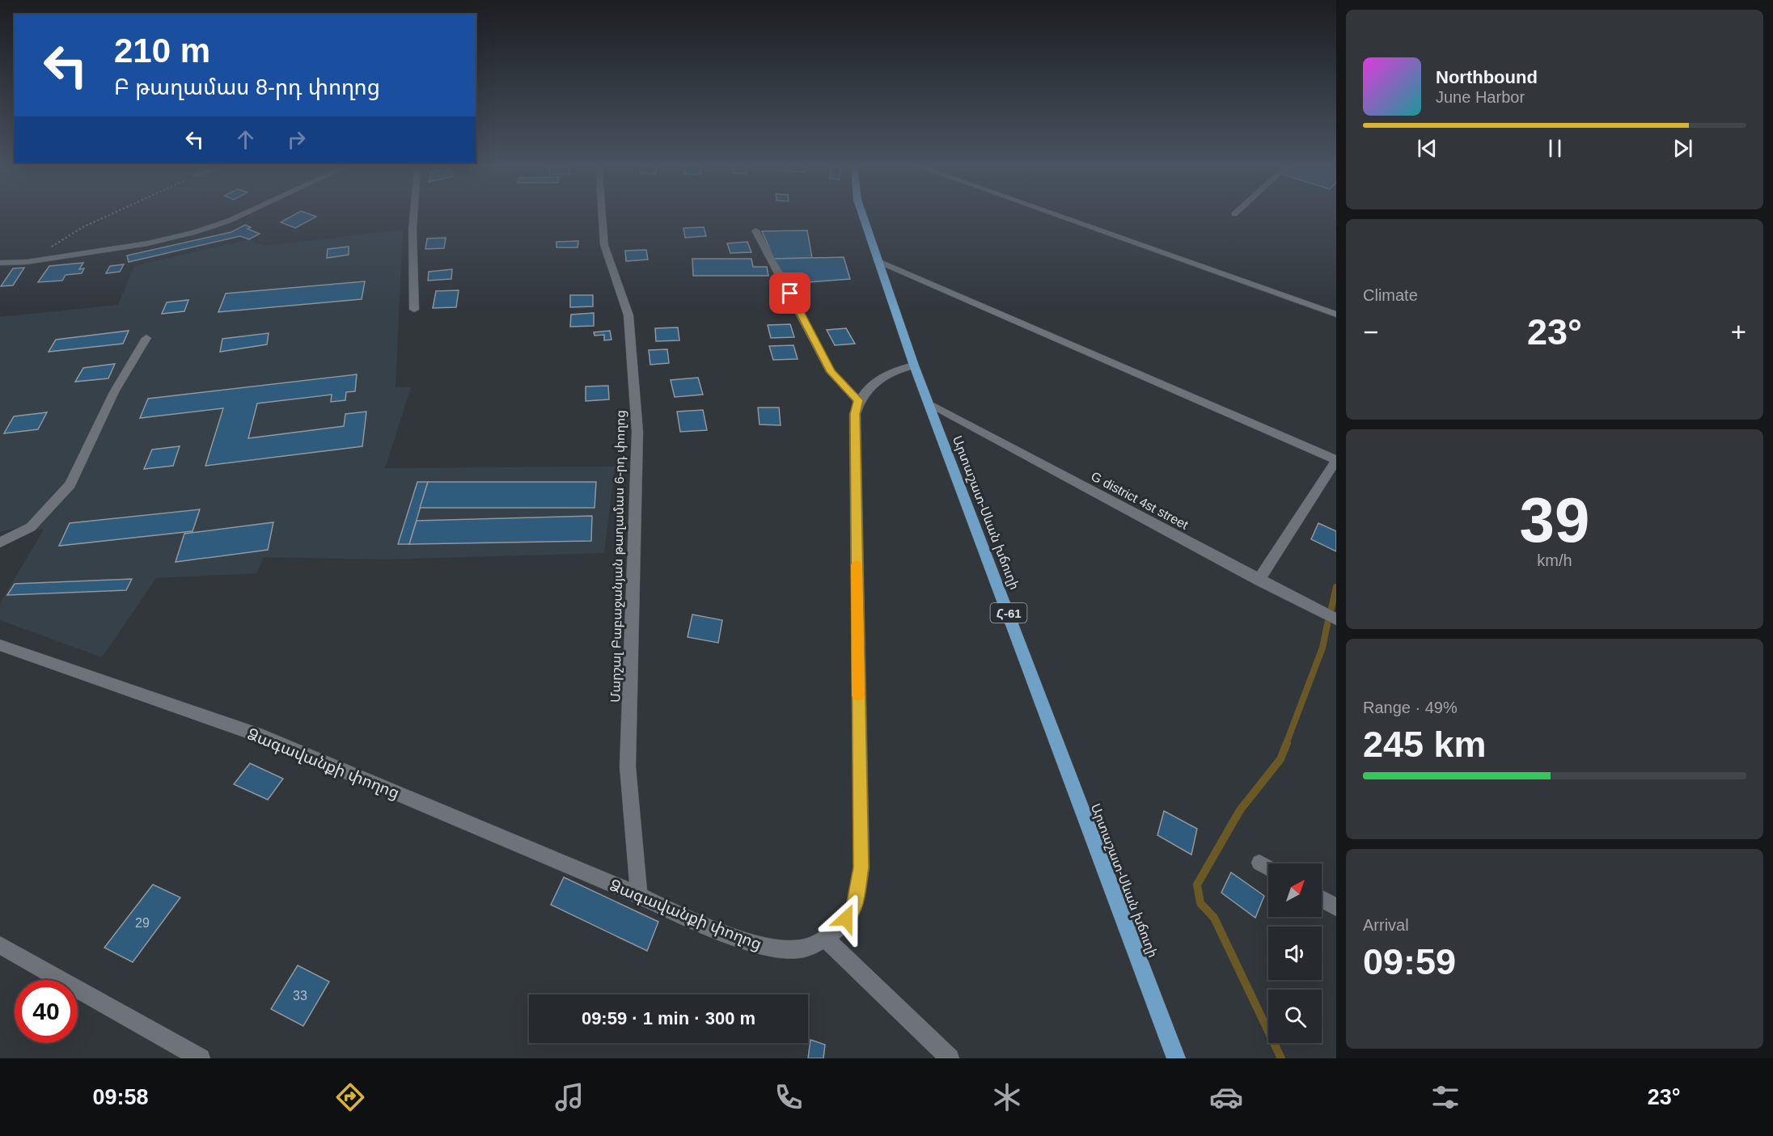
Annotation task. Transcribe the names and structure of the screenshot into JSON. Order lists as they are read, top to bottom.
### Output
{
  "streets": {
    "main road": ["Արտաշատ-Սևան խճուղի", "Հ-61"],
    "street": ["G district 4st street", "Մարշալ Բաբաջանյան թաղամաս 6-րդ փողոց", "Ձագավանքի փողոց"]
  },
  "crossings": [
    ["G district 4st street", "Արտաշատ-Սևան խճուղի"],
    ["Մարշալ Բաբաջանյան թաղամաս 6-րդ փողոց", "Ձագավանքի փողոց"]
  ],
  "house_numbers": ["29", "33"],
  "north": "top right",
  "page": {
    "turn": ["210 m", "Բ թաղամաս 8-րդ փողոց"],
    "song": ["Northbound", "June Harbor"],
    "tile": [
      "Climate",
      ["39", "km/h"],
      ["Range · 49%", "245 km"],
      ["Arrival", "09:59"]
    ],
    "heat": ["−", "23°", "+"],
    "limit": "40",
    "trip": "09:59 · 1 min · 300 m",
    "tabs": ["09:58", "23°"]
  }
}
